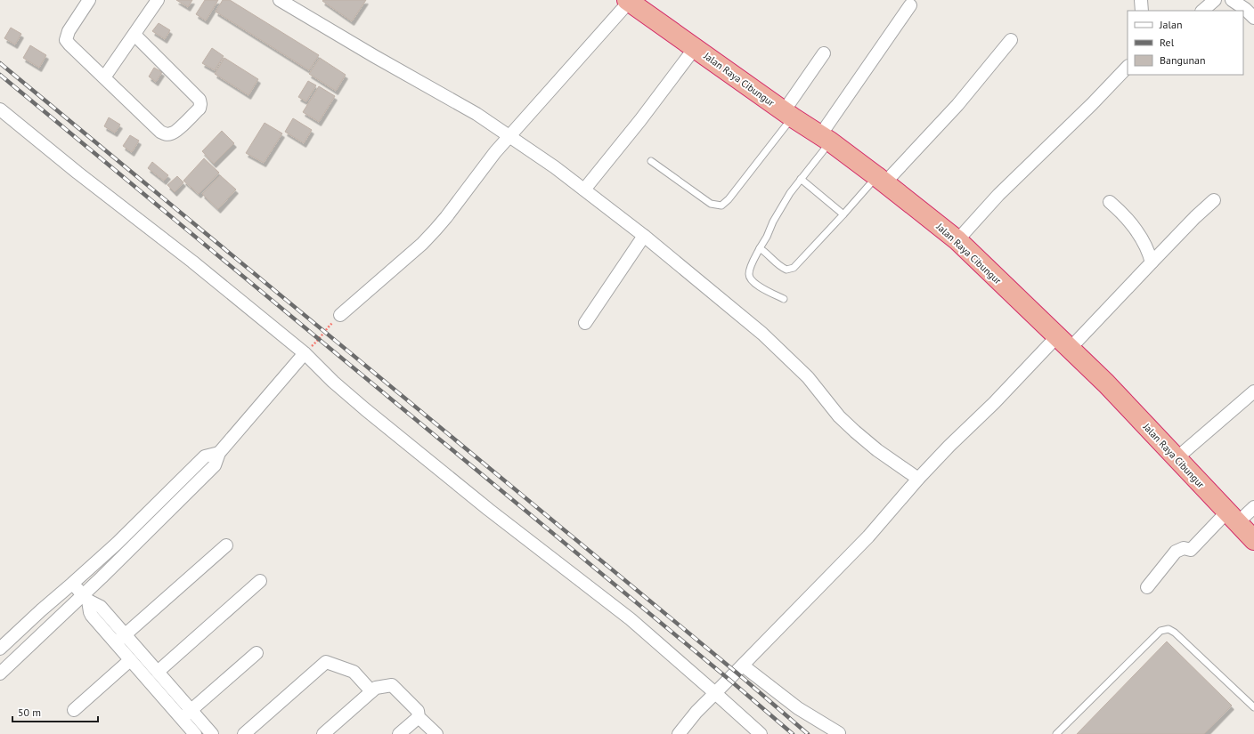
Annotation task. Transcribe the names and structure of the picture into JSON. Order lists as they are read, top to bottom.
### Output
{
  "streets": {
    "highway": ["Jalan Raya Cibungur"]
  },
  "legend": ["Jalan", "Rel", "Bangunan"],
  "scale_bar": "50 m"
}
